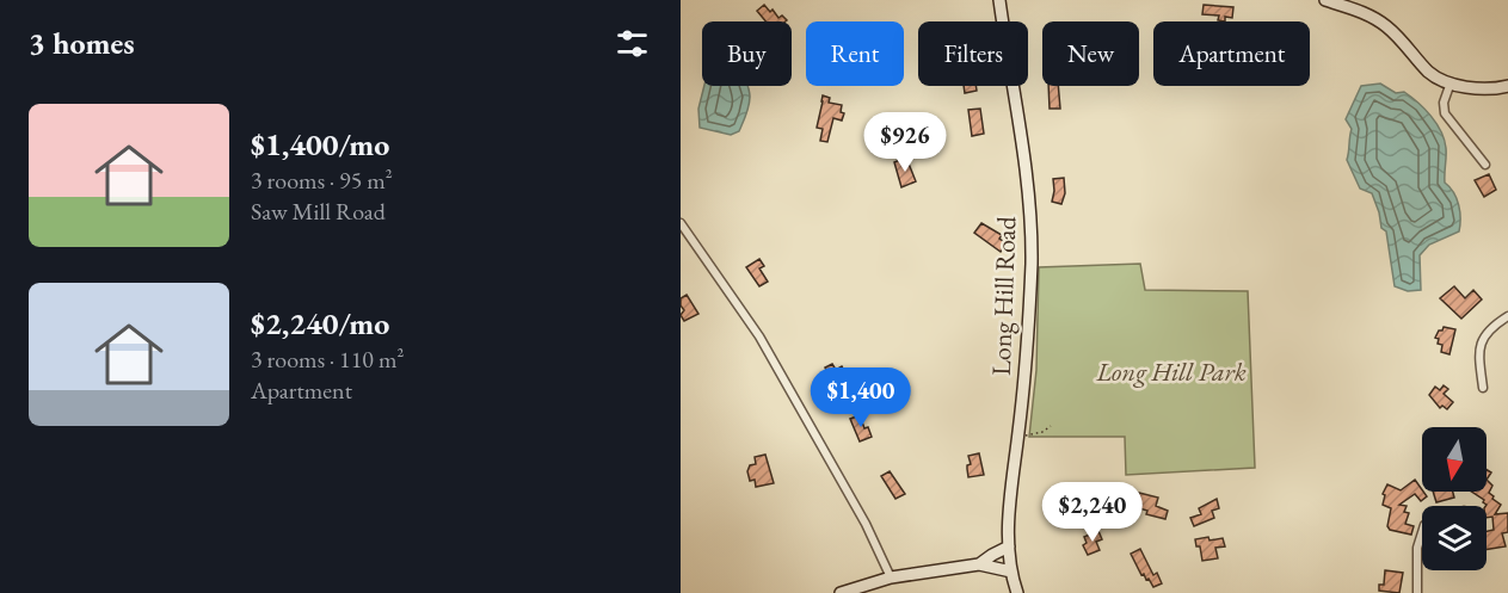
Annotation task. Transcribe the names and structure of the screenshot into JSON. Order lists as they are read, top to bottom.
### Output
{
  "streets": {
    "street": ["Long Hill Road"]
  },
  "parks": ["Long Hill Park"],
  "north": "bottom",
  "page": {
    "heading": "3 homes",
    "chip": [
      "Buy",
      "Rent",
      "Filters",
      "New",
      "Apartment"
    ],
    "list": [
      {
        "name": "$1,400/mo",
        "note": "3 rooms · 95 m² · Saw Mill Road"
      },
      {
        "name": "$2,240/mo",
        "note": "3 rooms · 110 m² · Apartment"
      }
    ],
    "price": ["$926", "$1,400", "$2,240"]
  }
}
